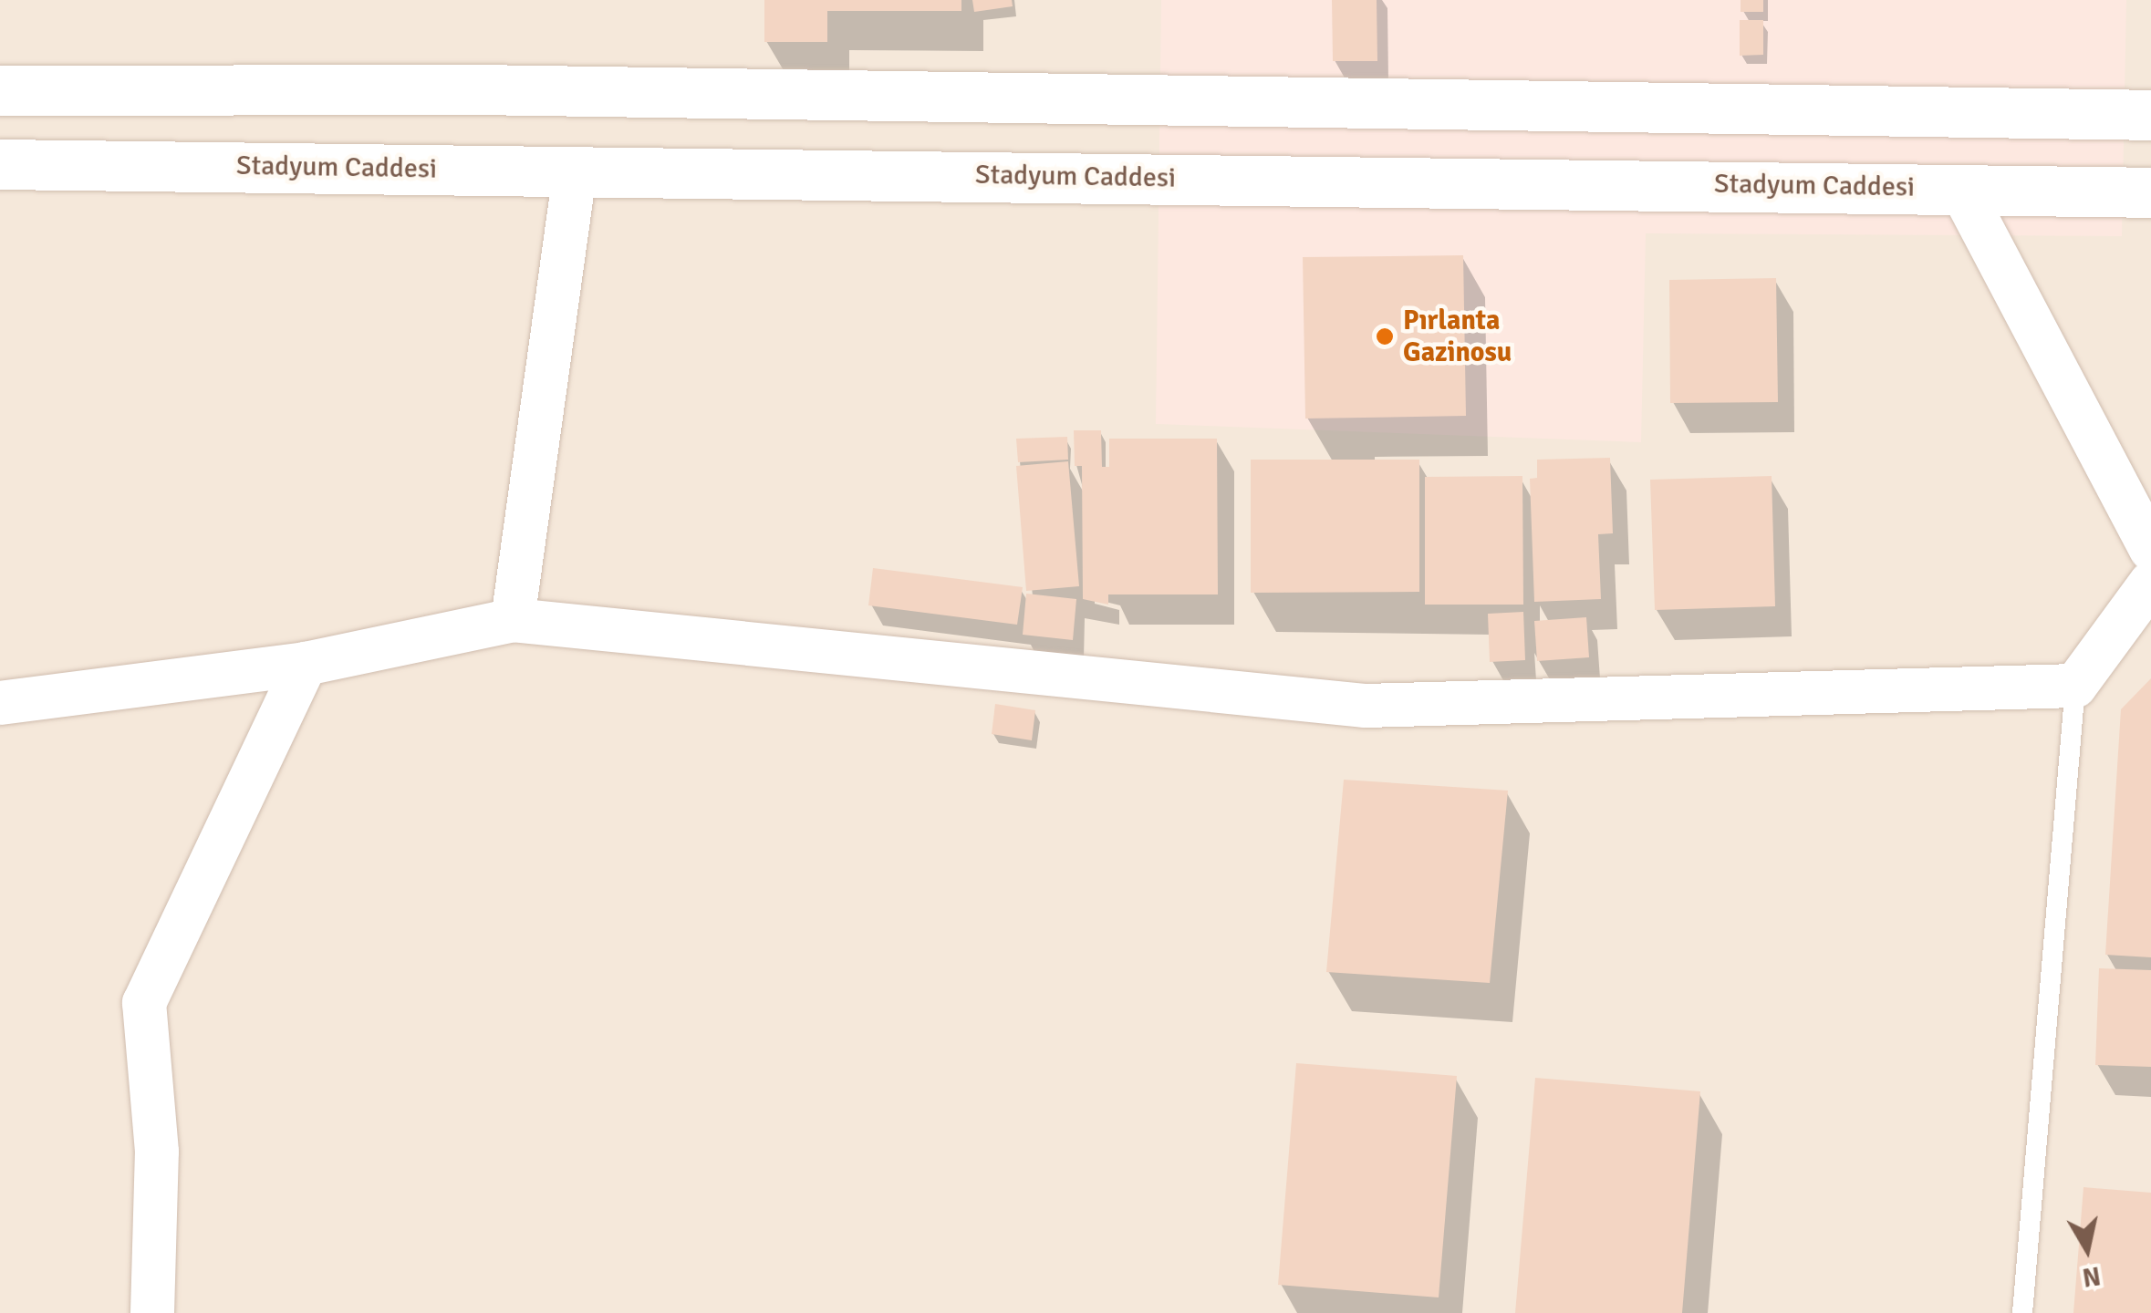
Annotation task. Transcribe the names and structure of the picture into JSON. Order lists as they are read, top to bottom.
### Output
{
  "streets": {
    "main road": ["Stadyum Caddesi"]
  },
  "places": ["Pırlanta Gazinosu"],
  "north": "bottom"
}
